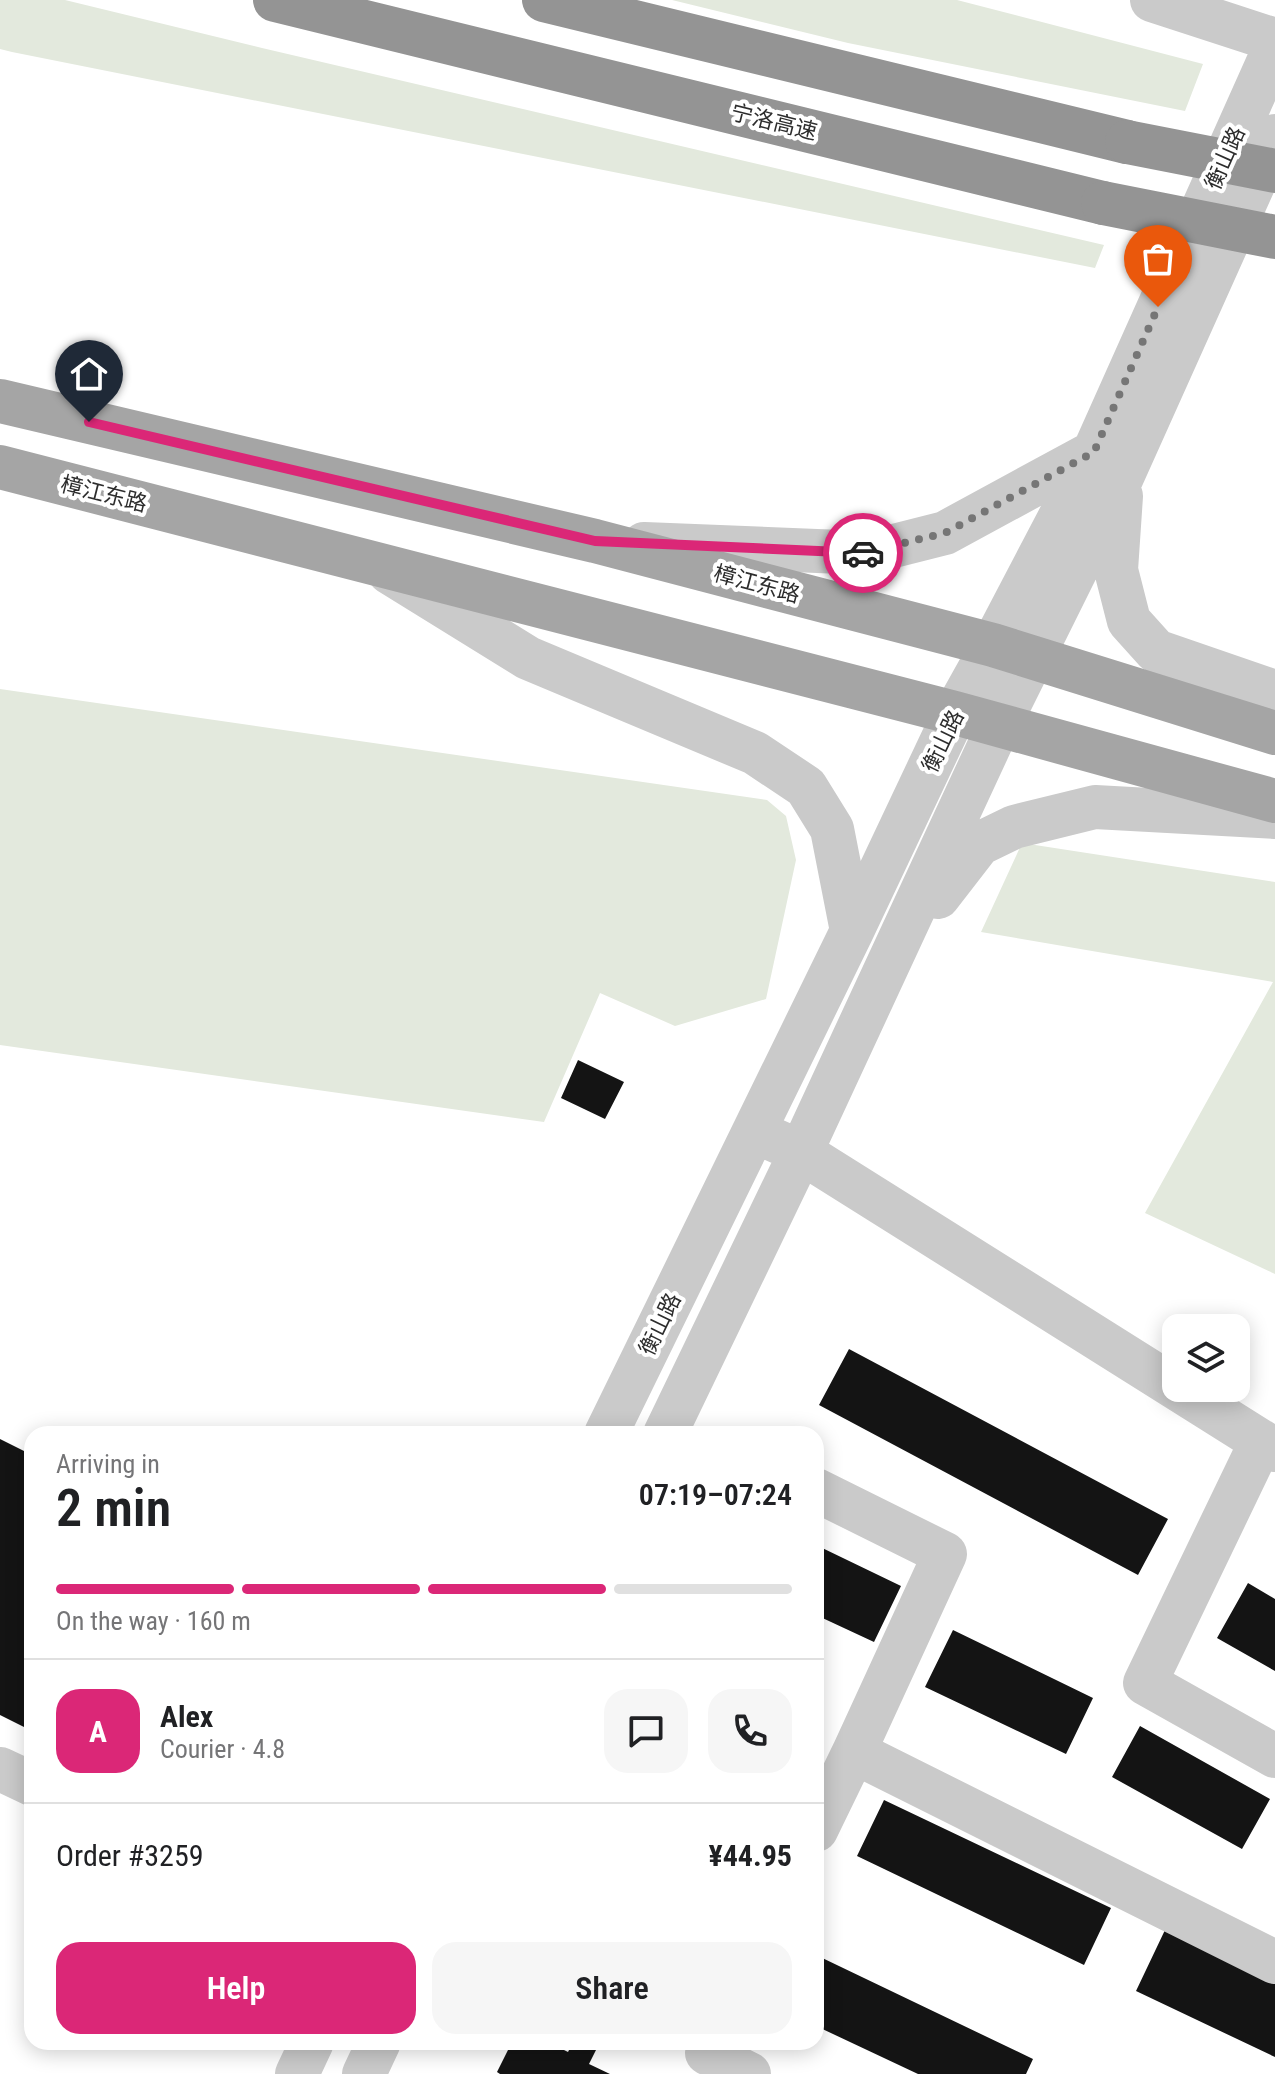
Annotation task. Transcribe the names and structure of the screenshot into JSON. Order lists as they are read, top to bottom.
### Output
{
  "streets": {
    "highway": ["宁洛高速"],
    "main road": ["樟江东路"],
    "street": ["衡山路"]
  },
  "crossings": [
    ["衡山路", "樟江东路"]
  ],
  "page": {
    "heading": ["2 min", "Arriving in", "07:19–07:24"],
    "panel": [
      "Alex",
      "Courier · 4.8",
      "Order #3259",
      "¥44.95"
    ],
    "bar": "On the way · 160 m",
    "round": "A",
    "buttons": ["Help", "Share"]
  }
}
